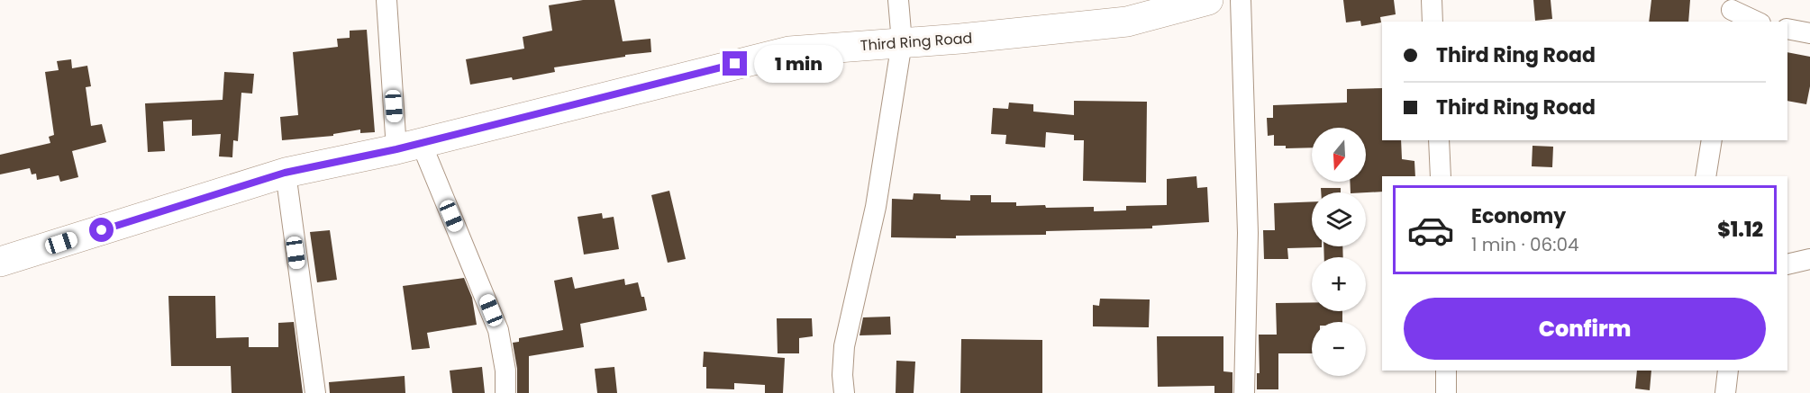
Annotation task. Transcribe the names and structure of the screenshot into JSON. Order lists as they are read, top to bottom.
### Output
{
  "streets": {
    "street": ["Third Ring Road"]
  },
  "north": "bottom",
  "page": {
    "banner": ["Third Ring Road", "Third Ring Road"],
    "bubble": "1 min",
    "map_buttons": ["+", "−"],
    "list": [
      {
        "name": "Economy",
        "note": "1 min · 06:04",
        "value": "$1.12"
      }
    ],
    "buttons": "Confirm"
  }
}
